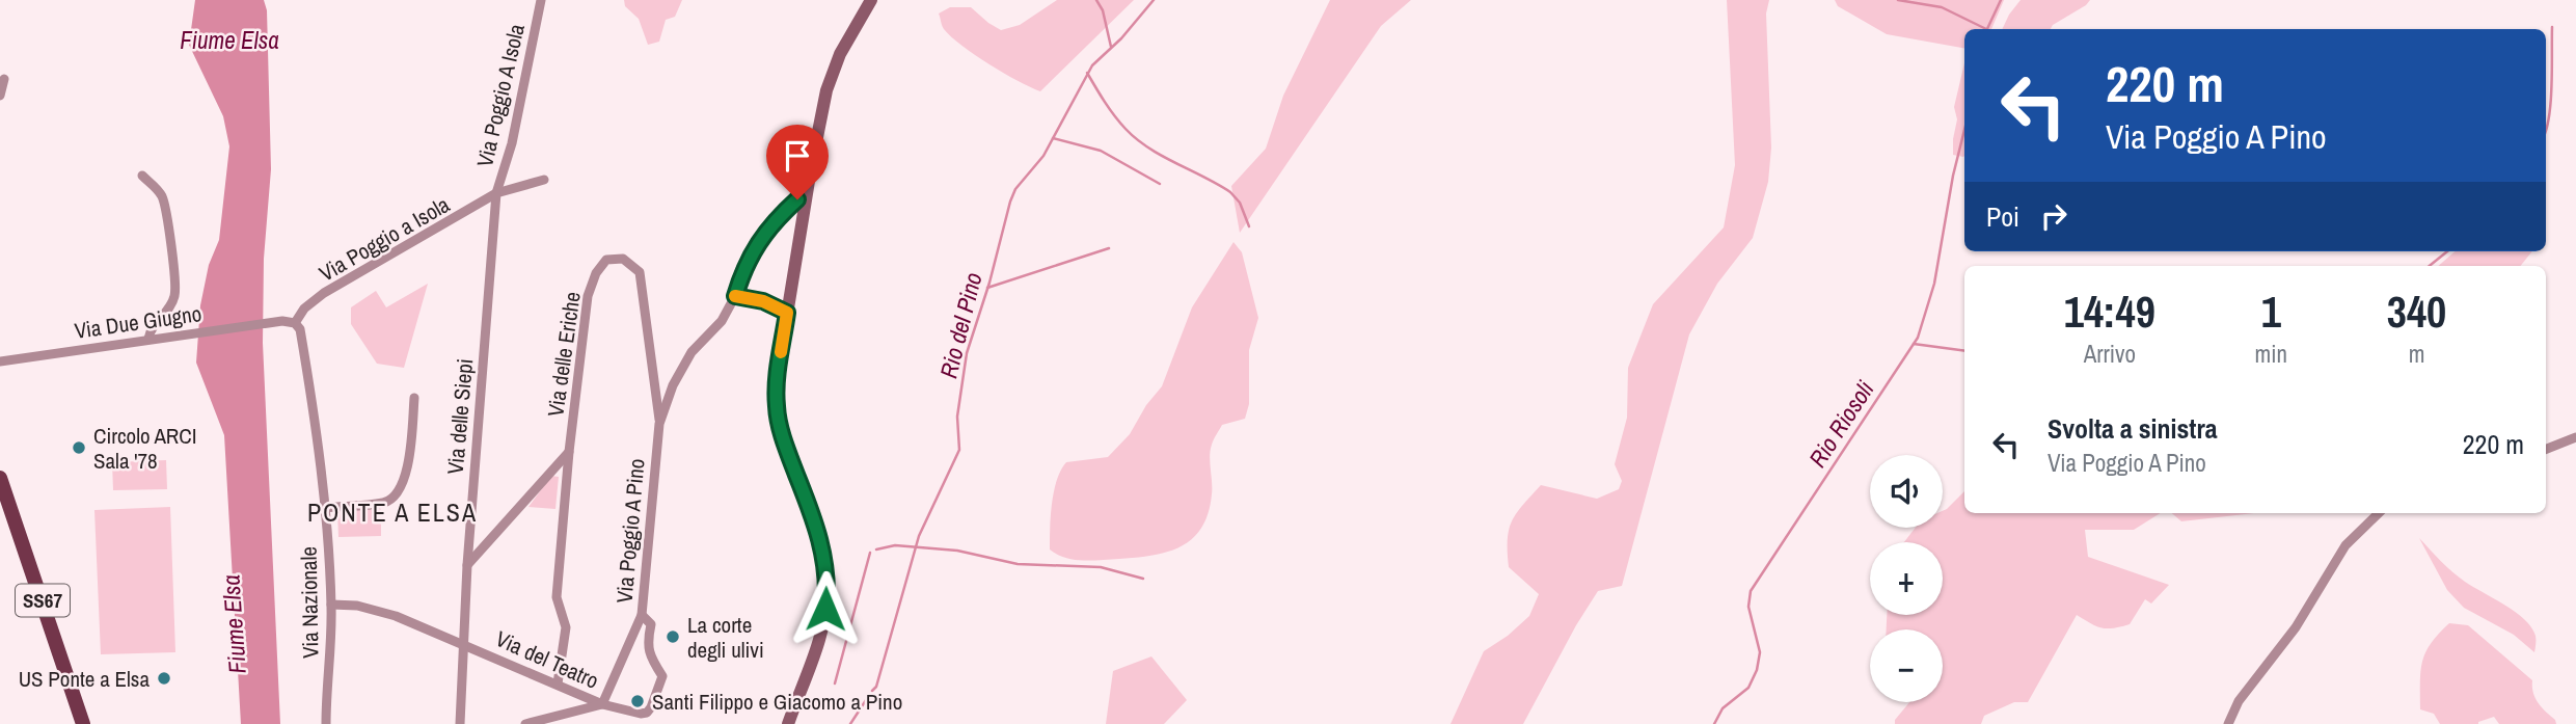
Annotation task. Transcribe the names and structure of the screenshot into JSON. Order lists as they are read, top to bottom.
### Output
{
  "streets": {
    "main road": ["SS67"],
    "street": [
      "Via Poggio A Isola",
      "Via Poggio a Isola",
      "Via Due Giugno",
      "Via delle Eriche",
      "Via delle Siepi",
      "Via Poggio A Pino",
      "Via Nazionale",
      "Via del Teatro"
    ]
  },
  "crossings": [
    ["Via Poggio A Isola", "Via Poggio a Isola"],
    ["Via Poggio A Isola", "Via delle Siepi"],
    ["Via Poggio a Isola", "Via Due Giugno"],
    ["Via Poggio a Isola", "Via delle Siepi"],
    ["Via Poggio a Isola", "Via Nazionale"],
    ["Via Due Giugno", "Via Nazionale"],
    ["Via delle Eriche", "Via Poggio A Pino"],
    ["Via delle Siepi", "Via del Teatro"],
    ["Via Poggio A Pino", "Via del Teatro"],
    ["Via Nazionale", "Via del Teatro"]
  ],
  "districts": ["PONTE A ELSA"],
  "water": ["Fiume Elsa", "Rio del Pino", "Rio Riosoli"],
  "places": [
    "Circolo ARCI Sala '78",
    "La corte degli ulivi",
    "US Ponte a Elsa",
    "Santi Filippo e Giacomo a Pino"
  ],
  "page": {
    "turn": ["220 m", "Via Poggio A Pino"],
    "then": "Poi",
    "eta": [
      "14:49",
      "Arrivo",
      "1",
      "min",
      "340",
      "m"
    ],
    "list": [
      {
        "name": "Svolta a sinistra",
        "note": "Via Poggio A Pino",
        "value": "220 m"
      }
    ],
    "map_buttons": ["+", "−"]
  }
}
